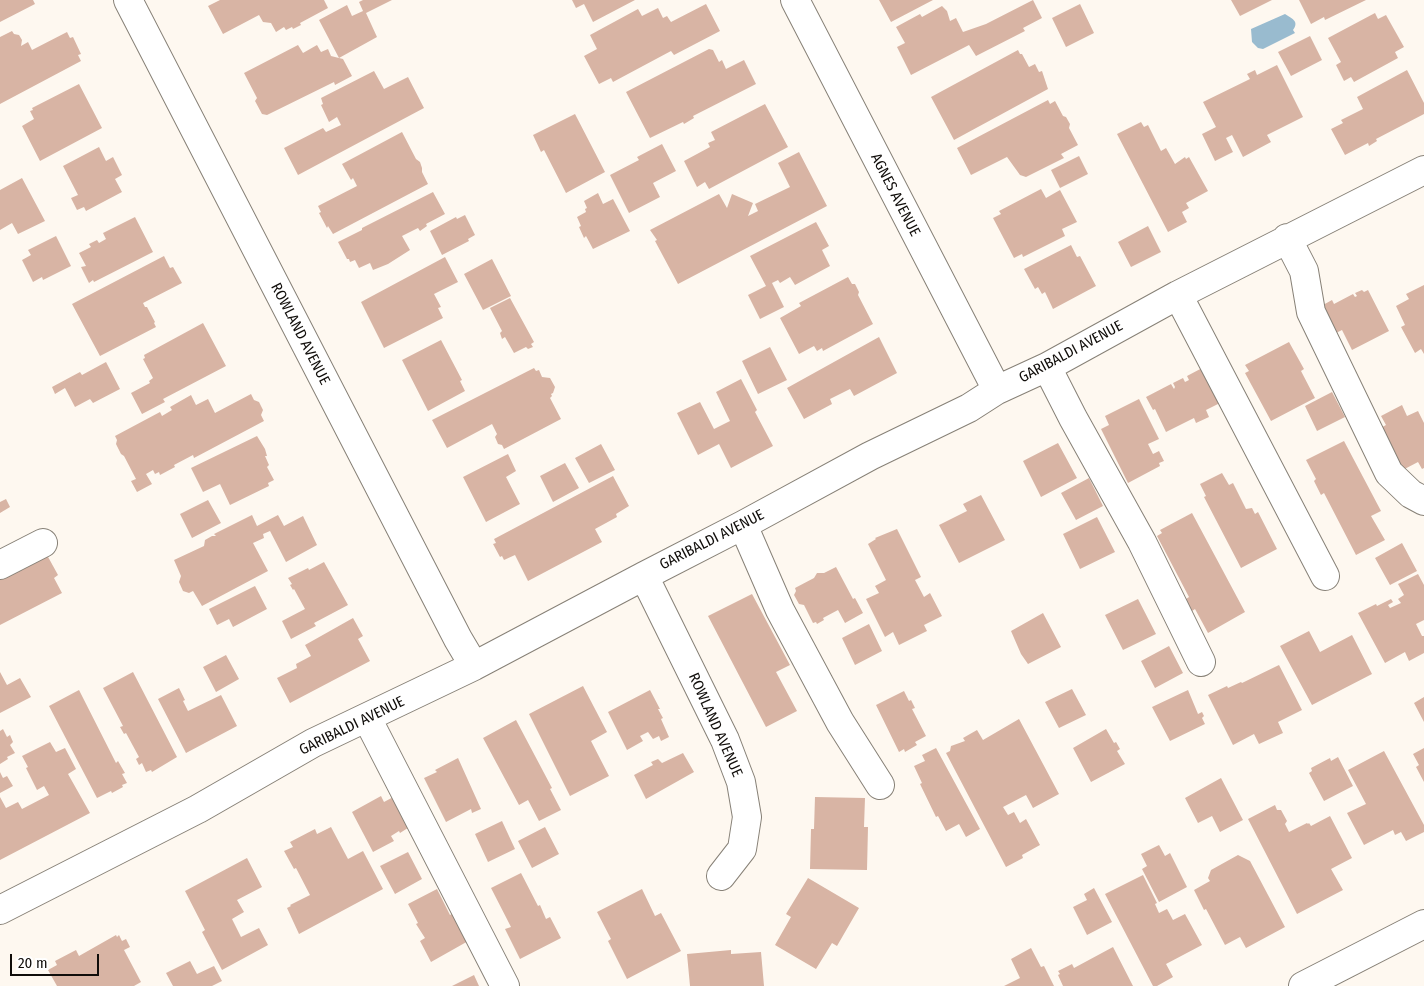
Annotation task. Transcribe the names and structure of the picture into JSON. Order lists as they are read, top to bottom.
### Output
{
  "streets": {
    "street": ["AGNES AVENUE", "ROWLAND AVENUE", "GARIBALDI AVENUE"]
  },
  "crossings": [
    ["AGNES AVENUE", "GARIBALDI AVENUE"],
    ["ROWLAND AVENUE", "GARIBALDI AVENUE"]
  ],
  "scale_bar": "20 m"
}
